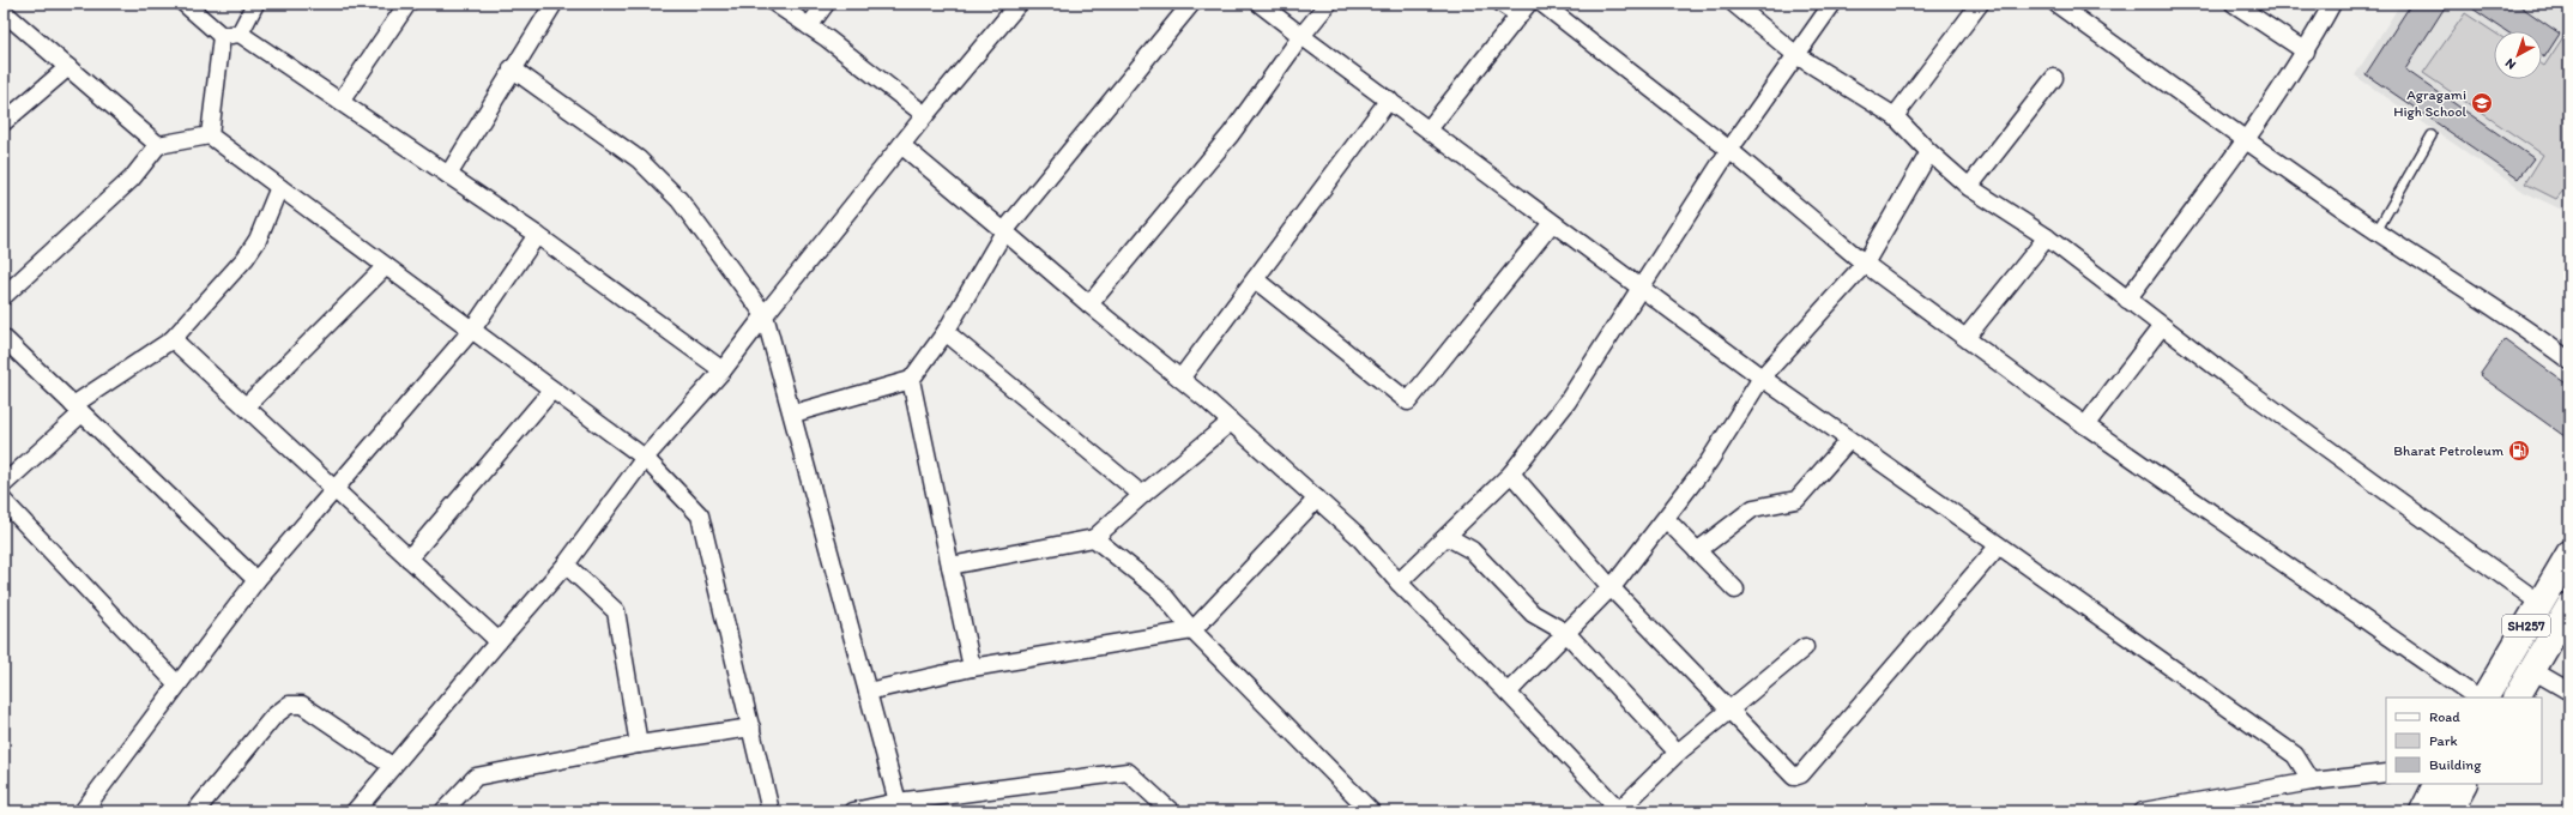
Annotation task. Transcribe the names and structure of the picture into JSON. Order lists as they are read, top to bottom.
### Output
{
  "streets": {
    "main road": ["SH257"]
  },
  "places": {
    "school or university": ["Agragami High School"],
    "fuel station": ["Bharat Petroleum"]
  },
  "legend": ["Road", "Park", "Building"],
  "north": "bottom left"
}
